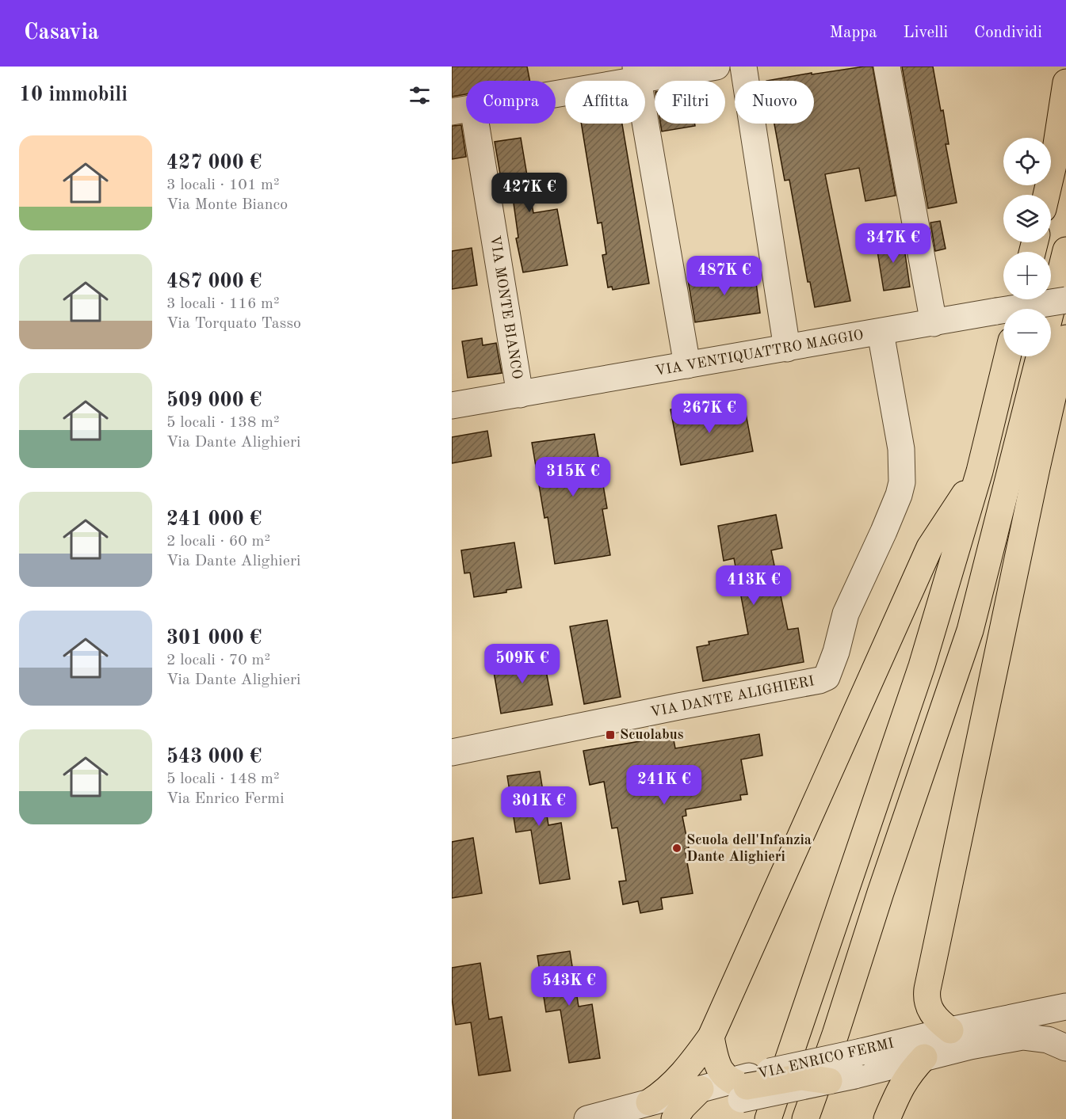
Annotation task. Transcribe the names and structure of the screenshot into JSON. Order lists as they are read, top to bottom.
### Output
{
  "streets": {
    "street": [
      "VIA MONTE BIANCO",
      "VIA VENTIQUATTRO MAGGIO",
      "VIA DANTE ALIGHIERI",
      "VIA ENRICO FERMI"
    ]
  },
  "crossings": [
    ["VIA MONTE BIANCO", "VIA VENTIQUATTRO MAGGIO"],
    ["VIA VENTIQUATTRO MAGGIO", "VIA DANTE ALIGHIERI"]
  ],
  "places": {
    "transit": ["Scuolabus"],
    "other": ["Scuola dell'Infanzia Dante Alighieri"]
  },
  "page": {
    "header": "Casavia",
    "nav": ["Mappa", "Livelli", "Condividi"],
    "heading": "10 immobili",
    "chip": [
      "Compra",
      "Affitta",
      "Filtri",
      "Nuovo"
    ],
    "list": [
      {
        "name": "427 000 €",
        "note": "3 locali · 101 m² · Via Monte Bianco"
      },
      {
        "name": "487 000 €",
        "note": "3 locali · 116 m² · Via Torquato Tasso"
      },
      {
        "name": "509 000 €",
        "note": "5 locali · 138 m² · Via Dante Alighieri"
      },
      {
        "name": "241 000 €",
        "note": "2 locali · 60 m² · Via Dante Alighieri"
      },
      {
        "name": "301 000 €",
        "note": "2 locali · 70 m² · Via Dante Alighieri"
      },
      {
        "name": "543 000 €",
        "note": "5 locali · 148 m² · Via Enrico Fermi"
      }
    ],
    "map_buttons": ["+", "−"],
    "price": [
      "427K €",
      "347K €",
      "487K €",
      "267K €",
      "315K €",
      "413K €",
      "509K €",
      "241K €",
      "301K €",
      "543K €"
    ]
  }
}
